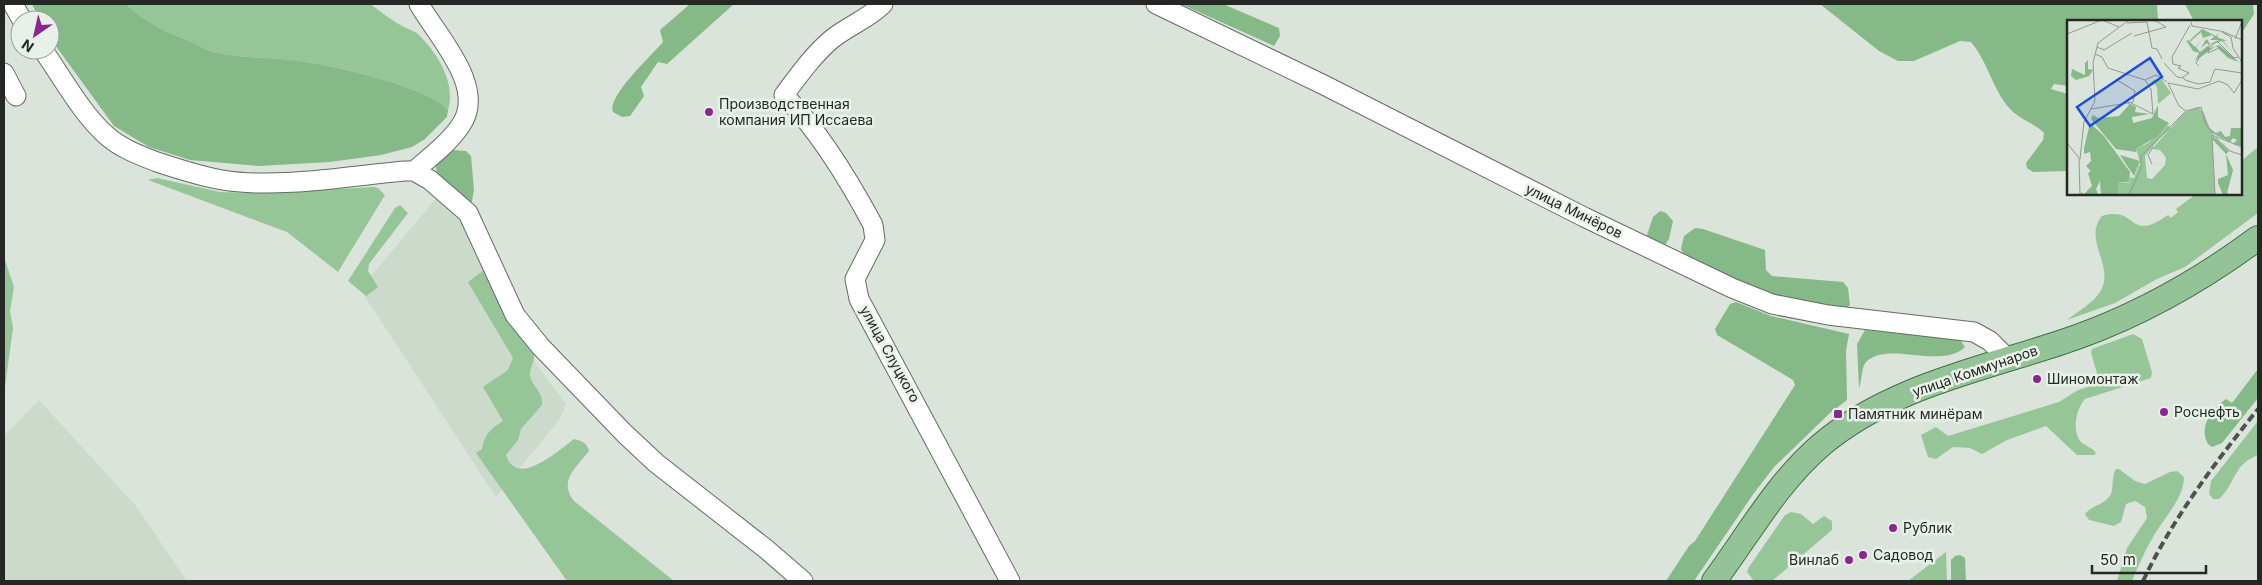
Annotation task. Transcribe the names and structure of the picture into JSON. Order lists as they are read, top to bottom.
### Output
{
  "streets": {
    "main road": ["улица Коммунаров"],
    "street": ["улица Минёров", "улица Слуцкого"]
  },
  "crossings": [
    ["улица Минёров", "улица Коммунаров"]
  ],
  "places": {
    "other": [
      "Производственная компания ИП Иссаева",
      "Шиномонтаж",
      "Роснефть",
      "Рублик",
      "Садовод",
      "Винлаб"
    ],
    "transit": ["Памятник минёрам"]
  },
  "scale_bar": "50 m",
  "north": "bottom left"
}
